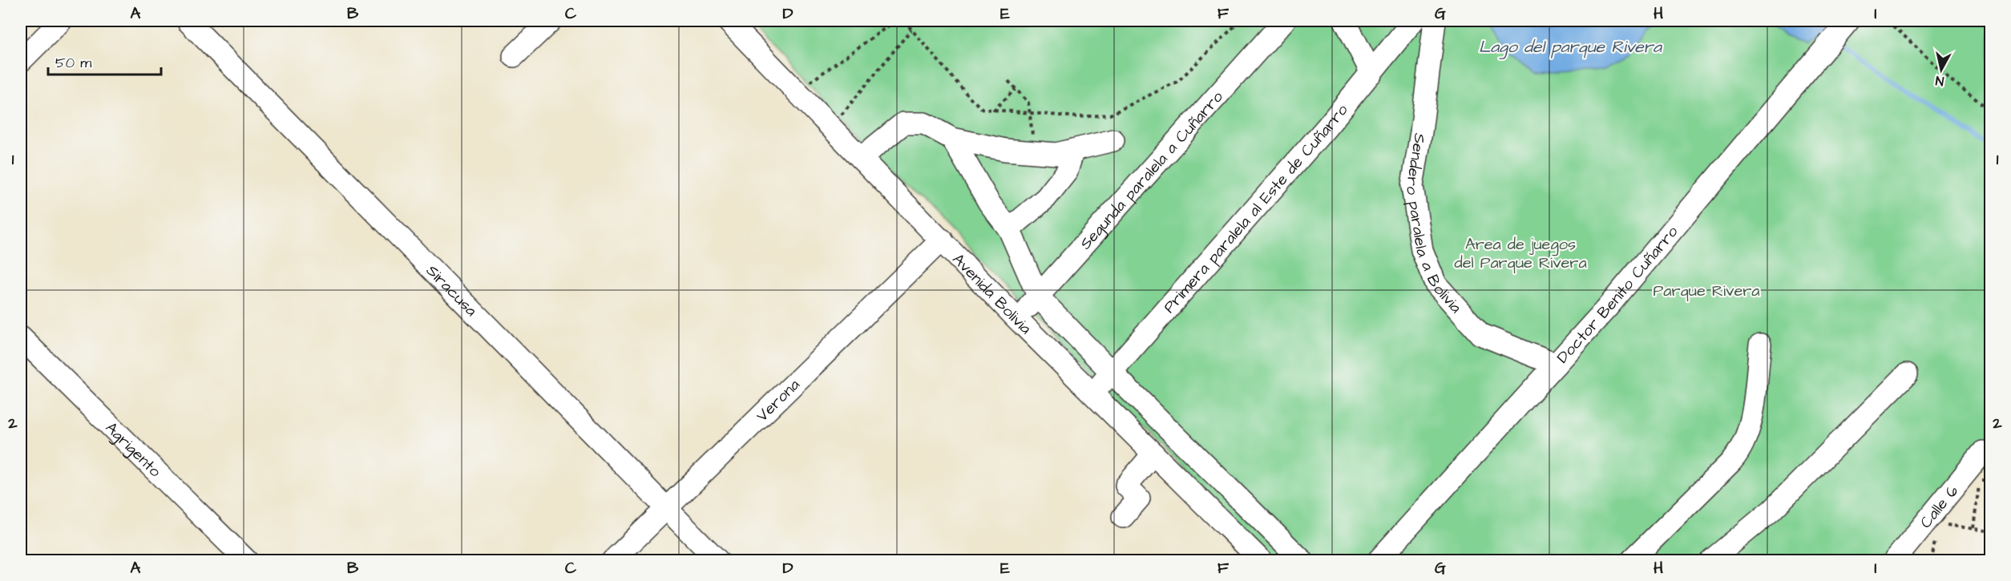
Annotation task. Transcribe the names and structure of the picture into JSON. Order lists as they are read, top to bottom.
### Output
{
  "streets": {
    "street": [
      "Segunda paralela a Cuñarro",
      "Primera paralela al Este de Cuñarro",
      "Sendero paralela a Bolivia",
      "Siracusa",
      "Avenida Bolivia",
      "Doctor Benito Cuñarro",
      "Verona",
      "Agrigento",
      "Calle 6"
    ]
  },
  "crossings": [
    ["Segunda paralela a Cuñarro", "Avenida Bolivia"],
    ["Primera paralela al Este de Cuñarro", "Avenida Bolivia"],
    ["Sendero paralela a Bolivia", "Doctor Benito Cuñarro"],
    ["Siracusa", "Verona"],
    ["Avenida Bolivia", "Verona"]
  ],
  "water": ["Lago del parque Rivera"],
  "parks": ["Area de juegos del Parque Rivera", "Parque Rivera"],
  "scale_bar": "50 m",
  "north": "bottom",
  "grid": {
    "columns": [
      "A",
      "B",
      "C",
      "D",
      "E",
      "F",
      "G",
      "H",
      "I"
    ],
    "rows": ["1", "2"]
  }
}
